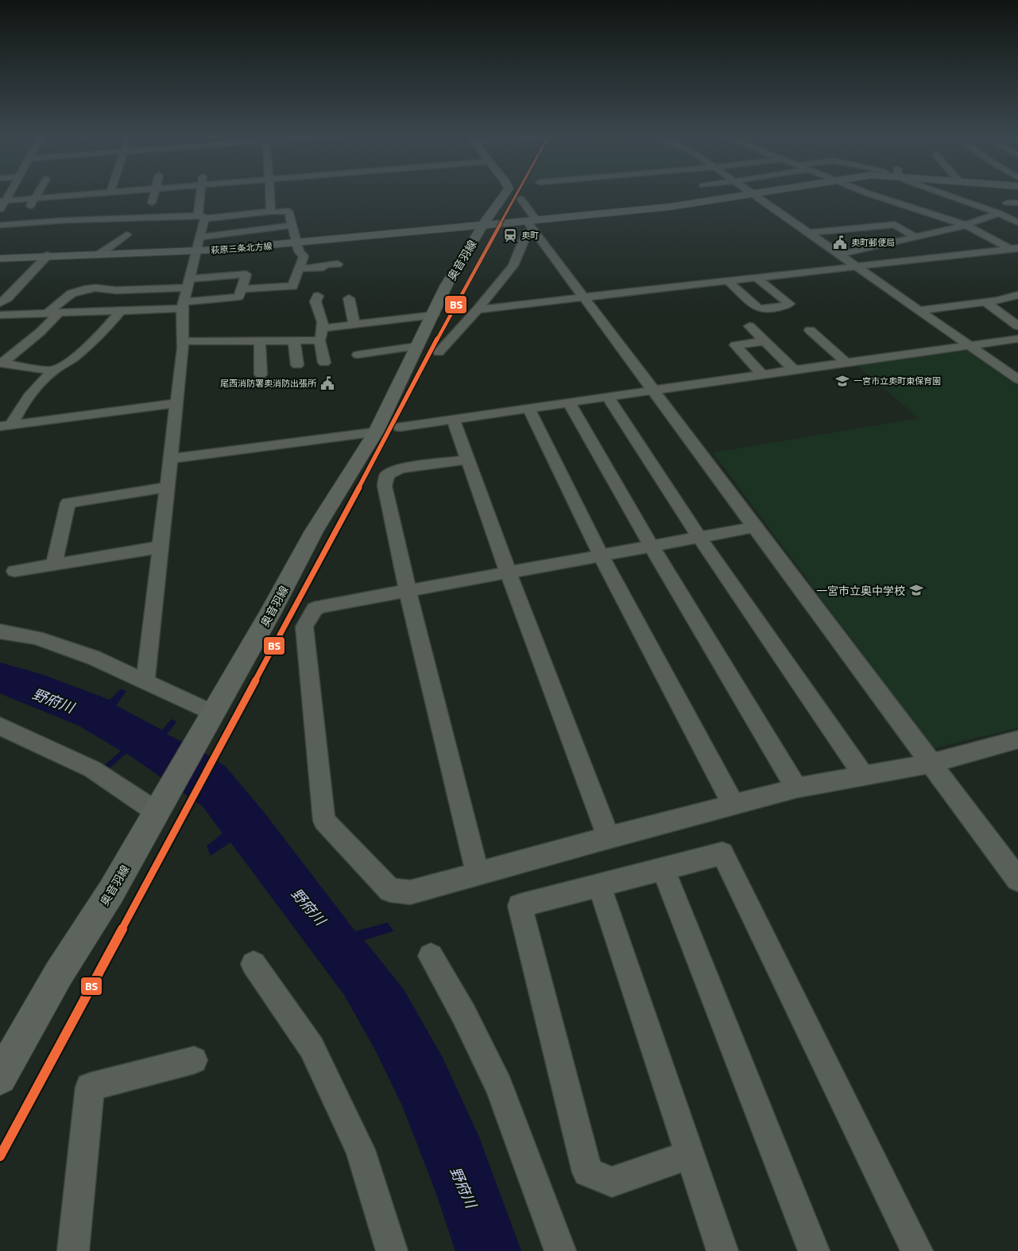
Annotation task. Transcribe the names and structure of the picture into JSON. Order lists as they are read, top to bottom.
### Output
{
  "streets": {
    "main road": ["萩原三条北方線", "奥音羽線"]
  },
  "crossings": [
    ["萩原三条北方線", "奥音羽線"]
  ],
  "water": ["野府川"],
  "places": {
    "station": ["奥町"],
    "public building": ["奥町郵便局", "尾西消防署奥消防出張所"],
    "school or university": ["一宮市立奥町東保育園", "一宮市立奥中学校"]
  },
  "lines": ["transit line BS"]
}
